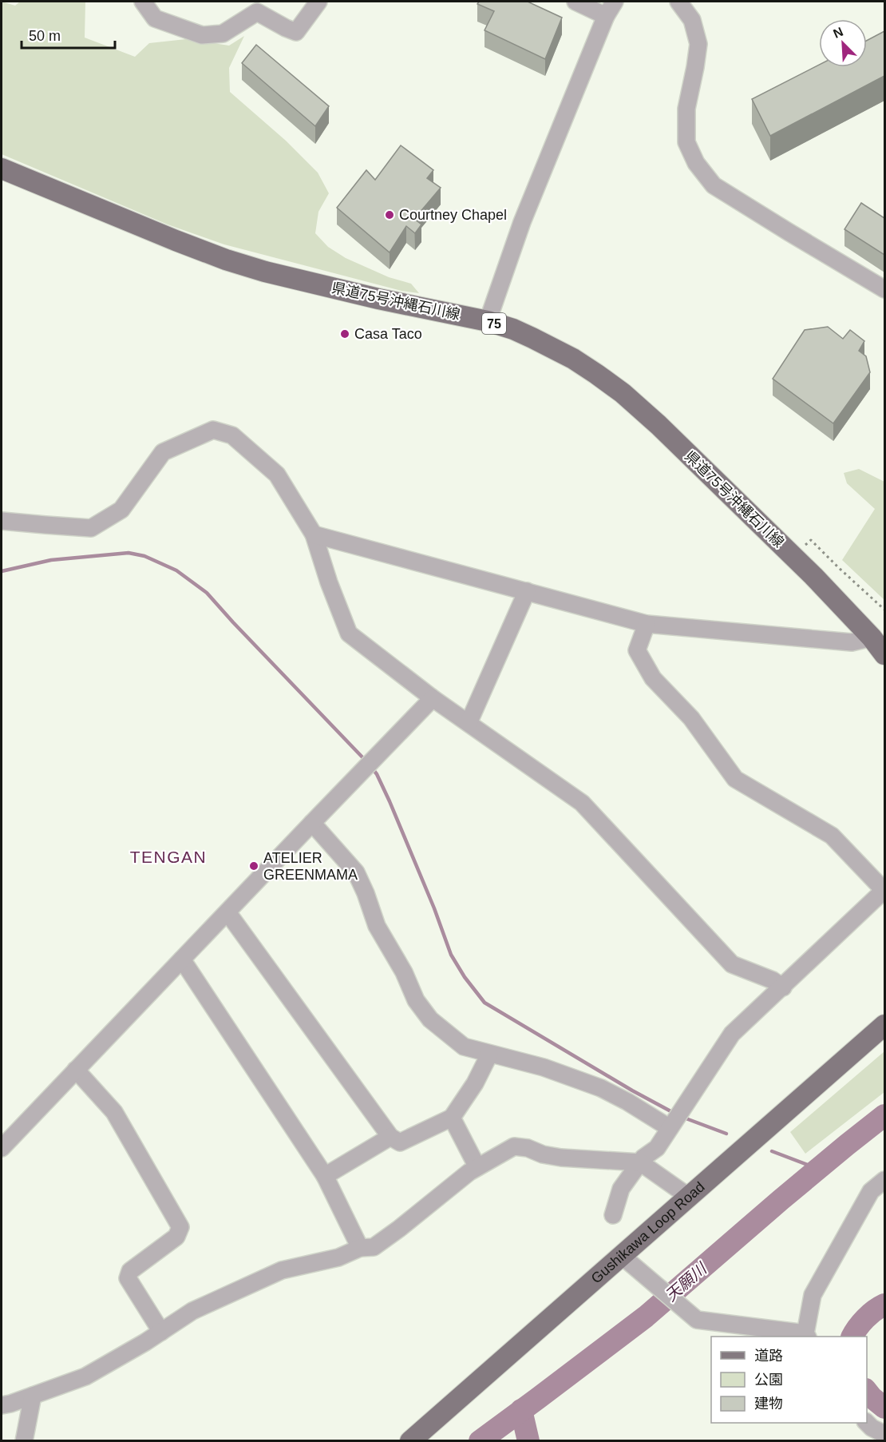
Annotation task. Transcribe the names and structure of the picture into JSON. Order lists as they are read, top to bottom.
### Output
{
  "streets": {
    "main road": ["県道75号沖縄石川線", "75", "Gushikawa Loop Road"]
  },
  "districts": ["TENGAN"],
  "water": ["天願川"],
  "places": ["Courtney Chapel", "Casa Taco", "ATELIER GREENMAMA"],
  "legend": ["道路", "公園", "建物"],
  "scale_bar": "50 m",
  "north": "top left"
}
